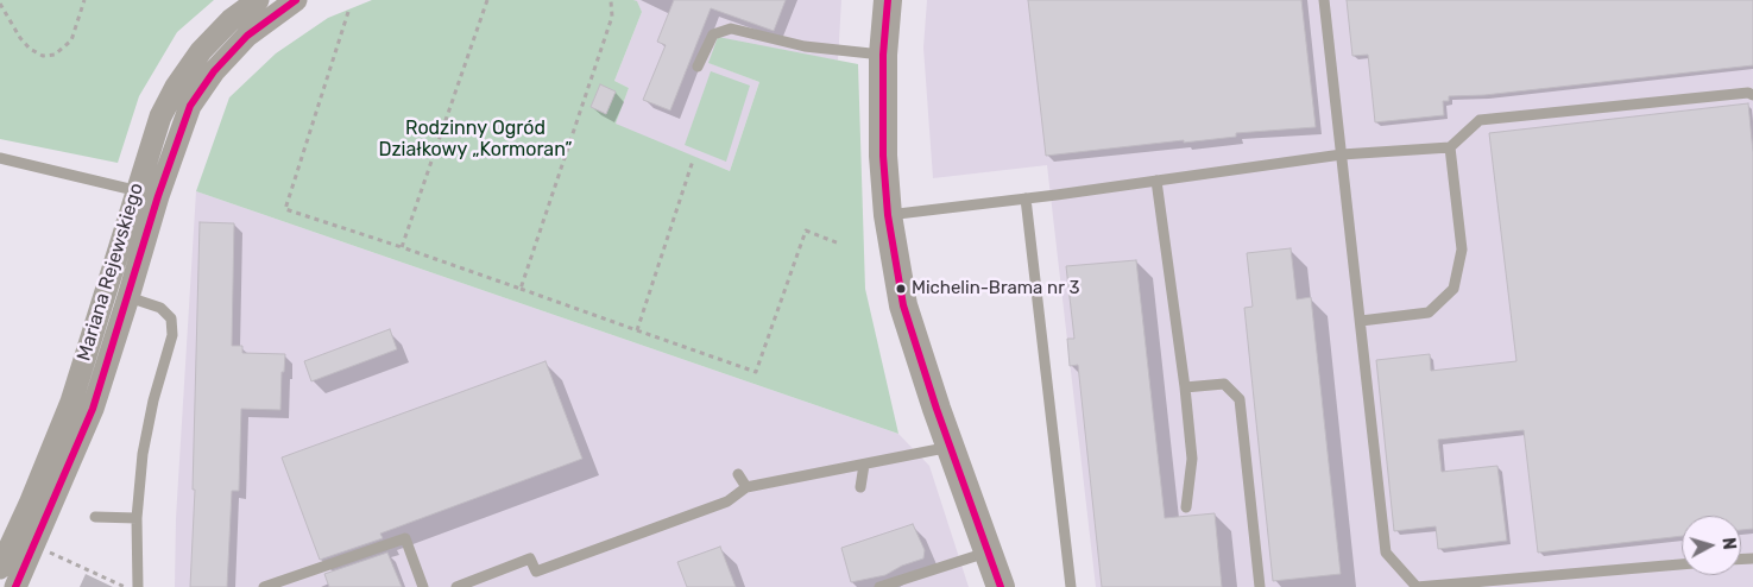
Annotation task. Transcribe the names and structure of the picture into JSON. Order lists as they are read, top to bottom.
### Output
{
  "streets": {
    "street": ["Mariana Rejewskiego"]
  },
  "parks": ["Rodzinny Ogród Działkowy „Kormoran”"],
  "places": ["Michelin-Brama nr 3"],
  "north": "right"
}
